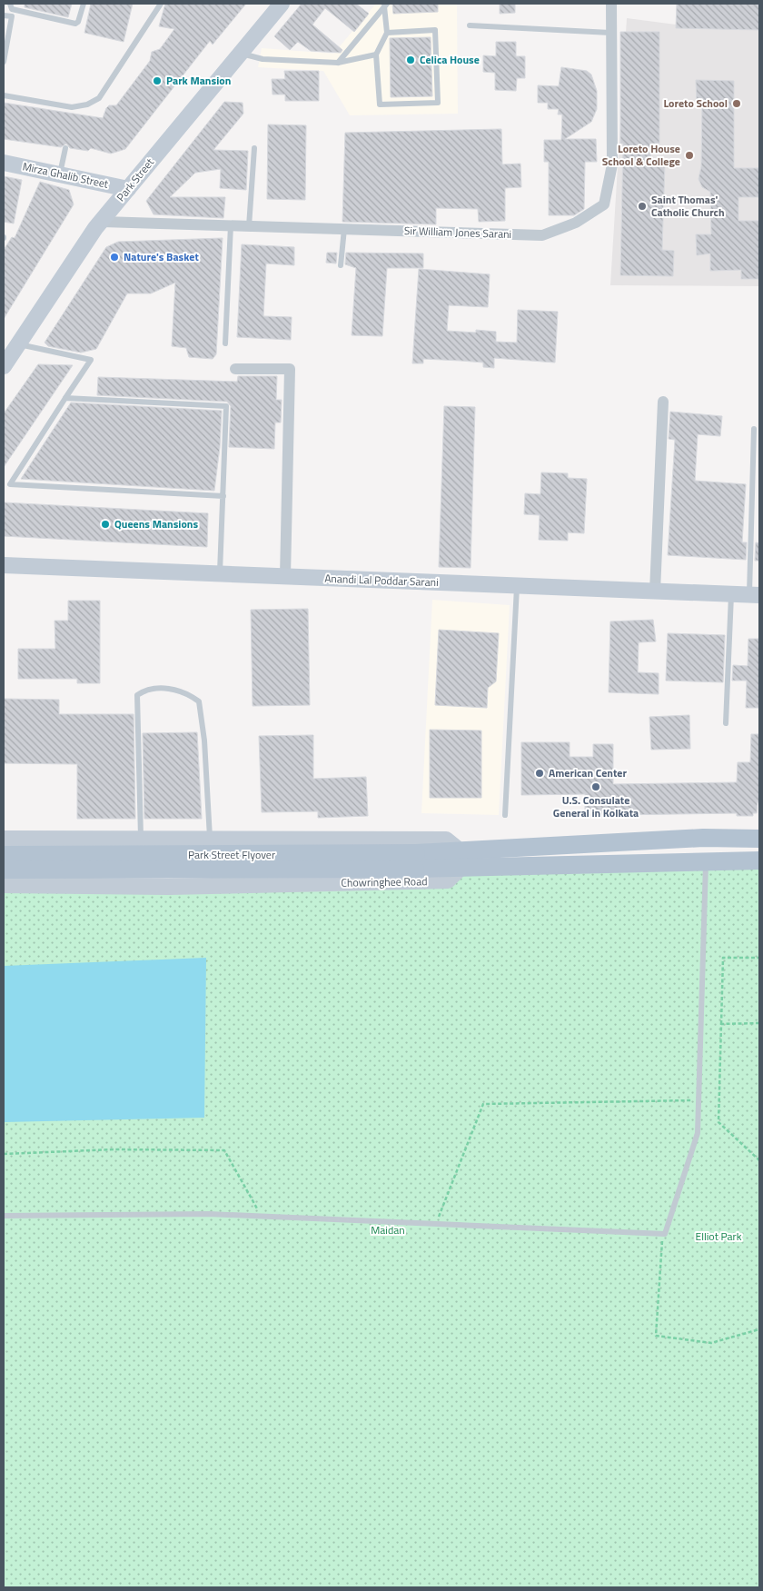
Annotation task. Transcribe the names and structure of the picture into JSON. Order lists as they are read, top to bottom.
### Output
{
  "streets": {
    "main road": [
      "Mirza Ghalib Street",
      "Park Street",
      "Anandi Lal Poddar Sarani",
      "Park Street Flyover",
      "Chowringhee Road"
    ],
    "street": ["Sir William Jones Sarani"]
  },
  "crossings": [
    ["Mirza Ghalib Street", "Park Street"],
    ["Park Street", "Sir William Jones Sarani"],
    ["Park Street Flyover", "Chowringhee Road"]
  ],
  "parks": ["Maidan", "Elliot Park"],
  "places": [
    "Celica House",
    "Park Mansion",
    "Loreto School",
    "Loreto House School & College",
    "Saint Thomas' Catholic Church",
    "Nature's Basket",
    "Queens Mansions",
    "American Center",
    "U.S. Consulate General in Kolkata"
  ]
}
